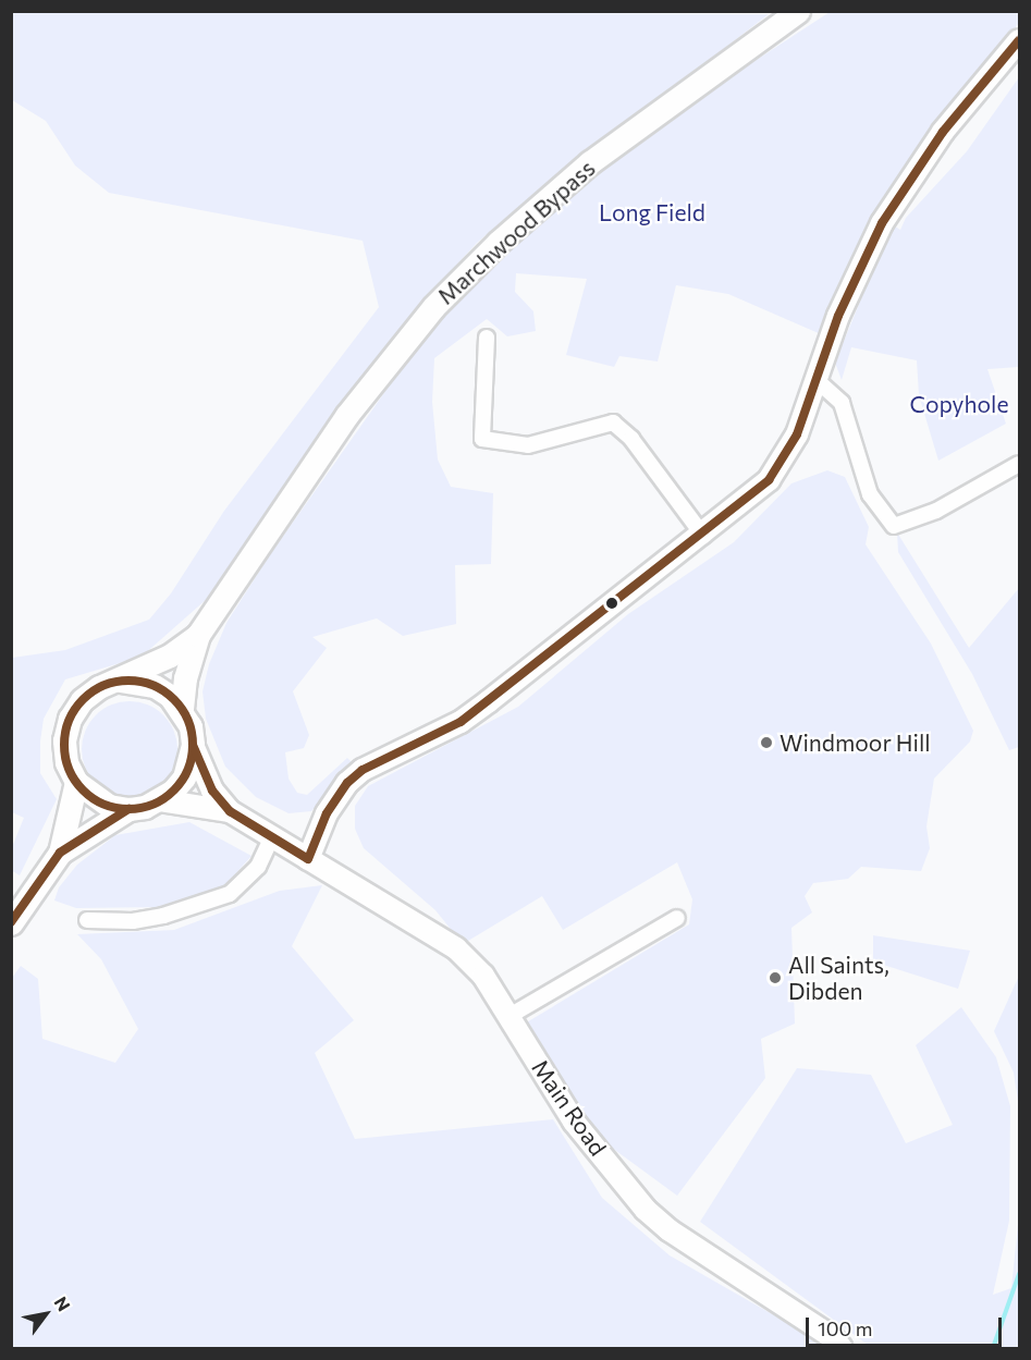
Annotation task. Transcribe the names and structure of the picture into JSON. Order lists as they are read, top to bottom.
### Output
{
  "streets": {
    "main road": ["Marchwood Bypass"],
    "street": ["Main Road"]
  },
  "crossings": [
    ["Marchwood Bypass", "Main Road"]
  ],
  "parks": ["Long Field", "Copyhole"],
  "places": ["Windmoor Hill", "All Saints, Dibden"],
  "scale_bar": "100 m",
  "north": "top right"
}
